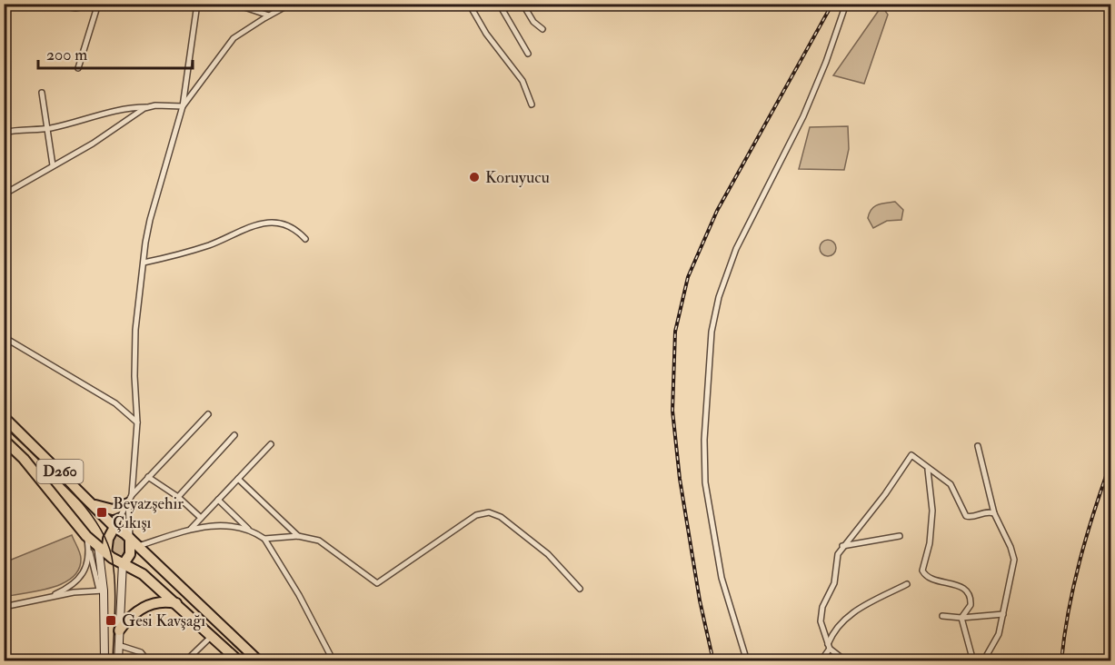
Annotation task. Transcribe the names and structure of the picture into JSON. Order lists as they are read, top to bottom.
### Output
{
  "streets": {
    "highway": ["D260"]
  },
  "places": {
    "other": ["Koruyucu"],
    "transit": ["Beyazşehir Çıkışı", "Gesi Kavşağı"]
  },
  "scale_bar": "200 m"
}
